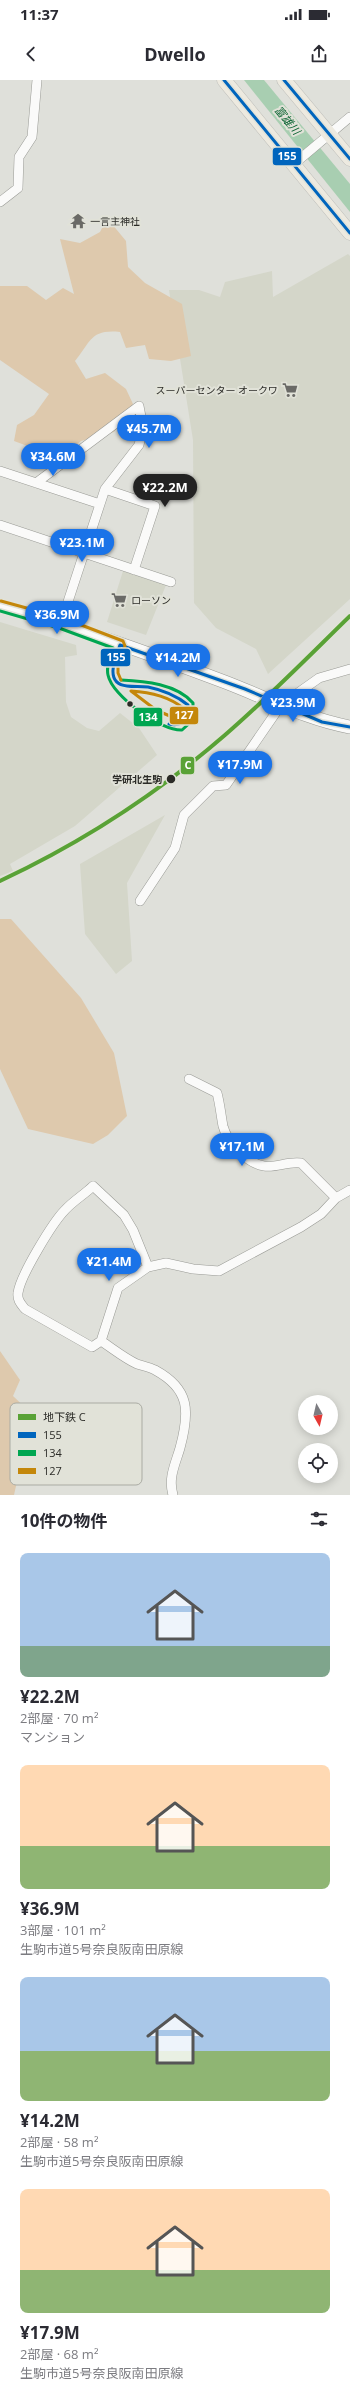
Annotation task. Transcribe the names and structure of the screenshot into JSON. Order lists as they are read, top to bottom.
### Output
{
  "water": ["富雄川"],
  "places": {
    "temple": ["一言主神社"],
    "supermarket": ["スーパーセンター オークワ", "ローソン"],
    "other": ["学研北生駒"]
  },
  "lines": [
    "transit line 155",
    "transit line 127",
    "transit line 134",
    "metro line C"
  ],
  "legend": [
    "地下鉄 C",
    "155",
    "134",
    "127"
  ],
  "north": "bottom",
  "page": {
    "status": "11:37",
    "header": "Dwello",
    "price": [
      "¥45.7M",
      "¥34.6M",
      "¥22.2M",
      "¥23.1M",
      "¥36.9M",
      "¥14.2M",
      "¥23.9M",
      "¥17.9M",
      "¥17.1M",
      "¥21.4M"
    ],
    "heading": "10件の物件",
    "list": [
      {
        "name": "¥22.2M",
        "note": "2部屋 · 70 m² · マンション"
      },
      {
        "name": "¥36.9M",
        "note": "3部屋 · 101 m² · 生駒市道5号奈良阪南田原線"
      },
      {
        "name": "¥14.2M",
        "note": "2部屋 · 58 m² · 生駒市道5号奈良阪南田原線"
      },
      {
        "name": "¥17.9M",
        "note": "2部屋 · 68 m² · 生駒市道5号奈良阪南田原線"
      }
    ]
  }
}
